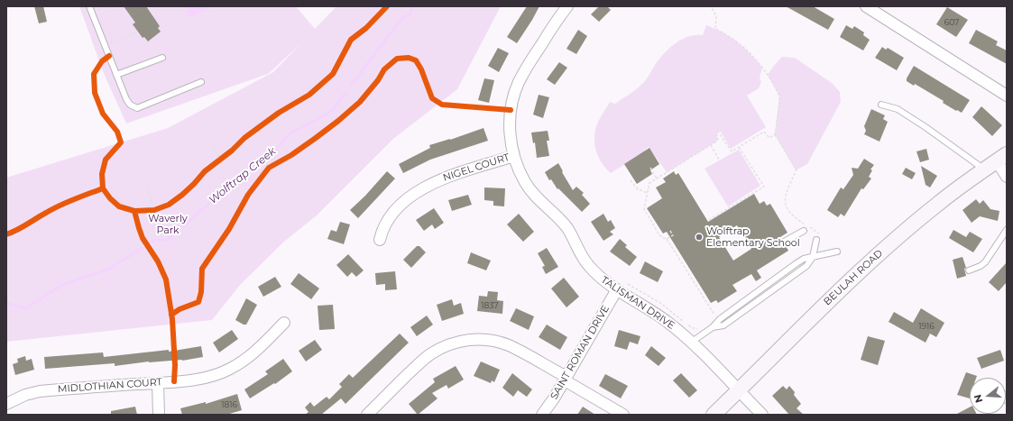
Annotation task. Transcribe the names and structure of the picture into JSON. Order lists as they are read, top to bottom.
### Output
{
  "streets": {
    "main road": ["BEULAH ROAD"],
    "street": [
      "NIGEL COURT",
      "TALISMAN DRIVE",
      "SAINT ROMAN DRIVE",
      "MIDLOTHIAN COURT"
    ]
  },
  "crossings": [
    ["NIGEL COURT", "TALISMAN DRIVE"],
    ["BEULAH ROAD", "TALISMAN DRIVE"],
    ["TALISMAN DRIVE", "SAINT ROMAN DRIVE"]
  ],
  "water": ["Wolftrap Creek"],
  "parks": ["Waverly Park"],
  "places": ["Wolftrap Elementary School"],
  "house_numbers": [
    "607",
    "1837",
    "1916",
    "1816"
  ],
  "north": "left"
}
